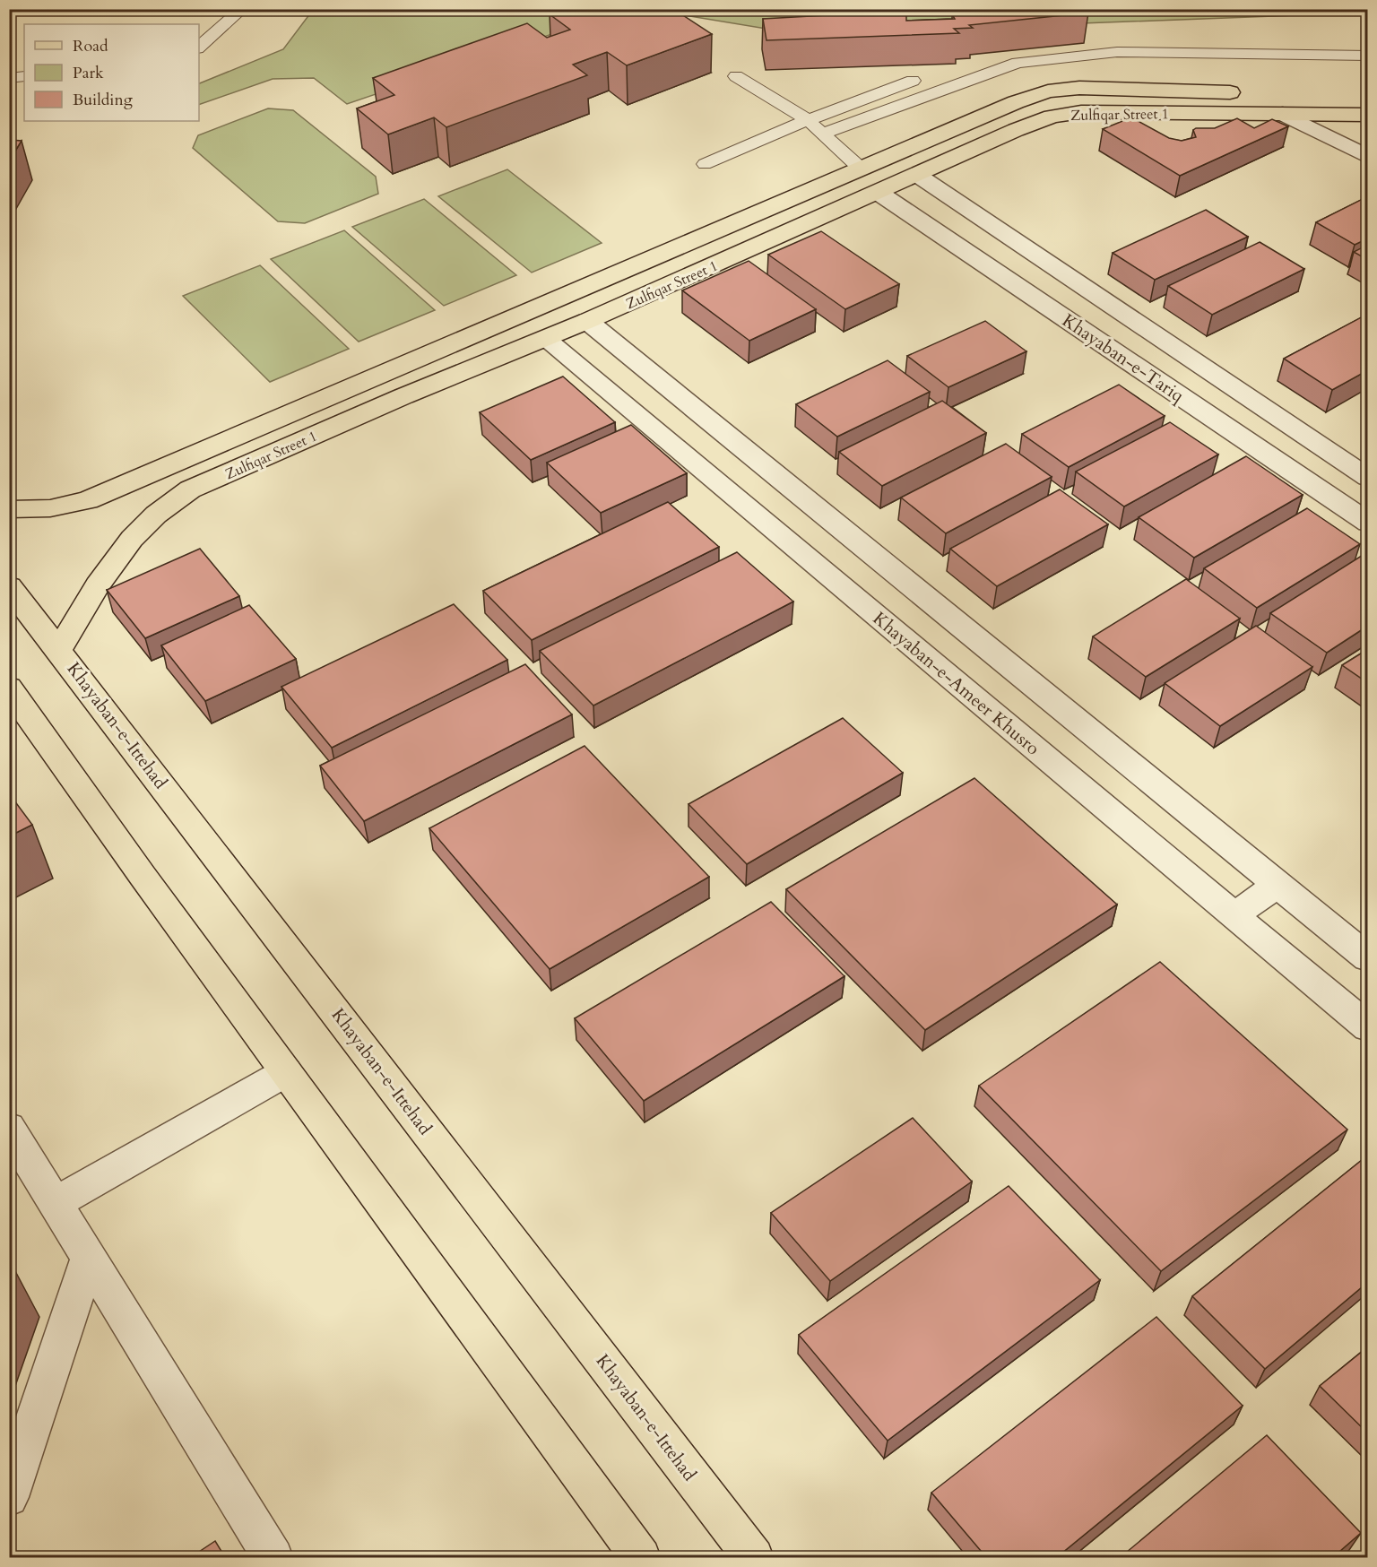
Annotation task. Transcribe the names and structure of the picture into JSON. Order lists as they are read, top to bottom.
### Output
{
  "streets": {
    "main road": ["Zulfiqar Street 1", "Khayaban-e-Ittehad"],
    "street": ["Khayaban-e-Tariq", "Khayaban-e-Ameer Khusro"]
  },
  "crossings": [
    ["Zulfiqar Street 1", "Khayaban-e-Tariq"],
    ["Zulfiqar Street 1", "Khayaban-e-Ameer Khusro"],
    ["Zulfiqar Street 1", "Khayaban-e-Ittehad"]
  ],
  "legend": ["Road", "Park", "Building"]
}
